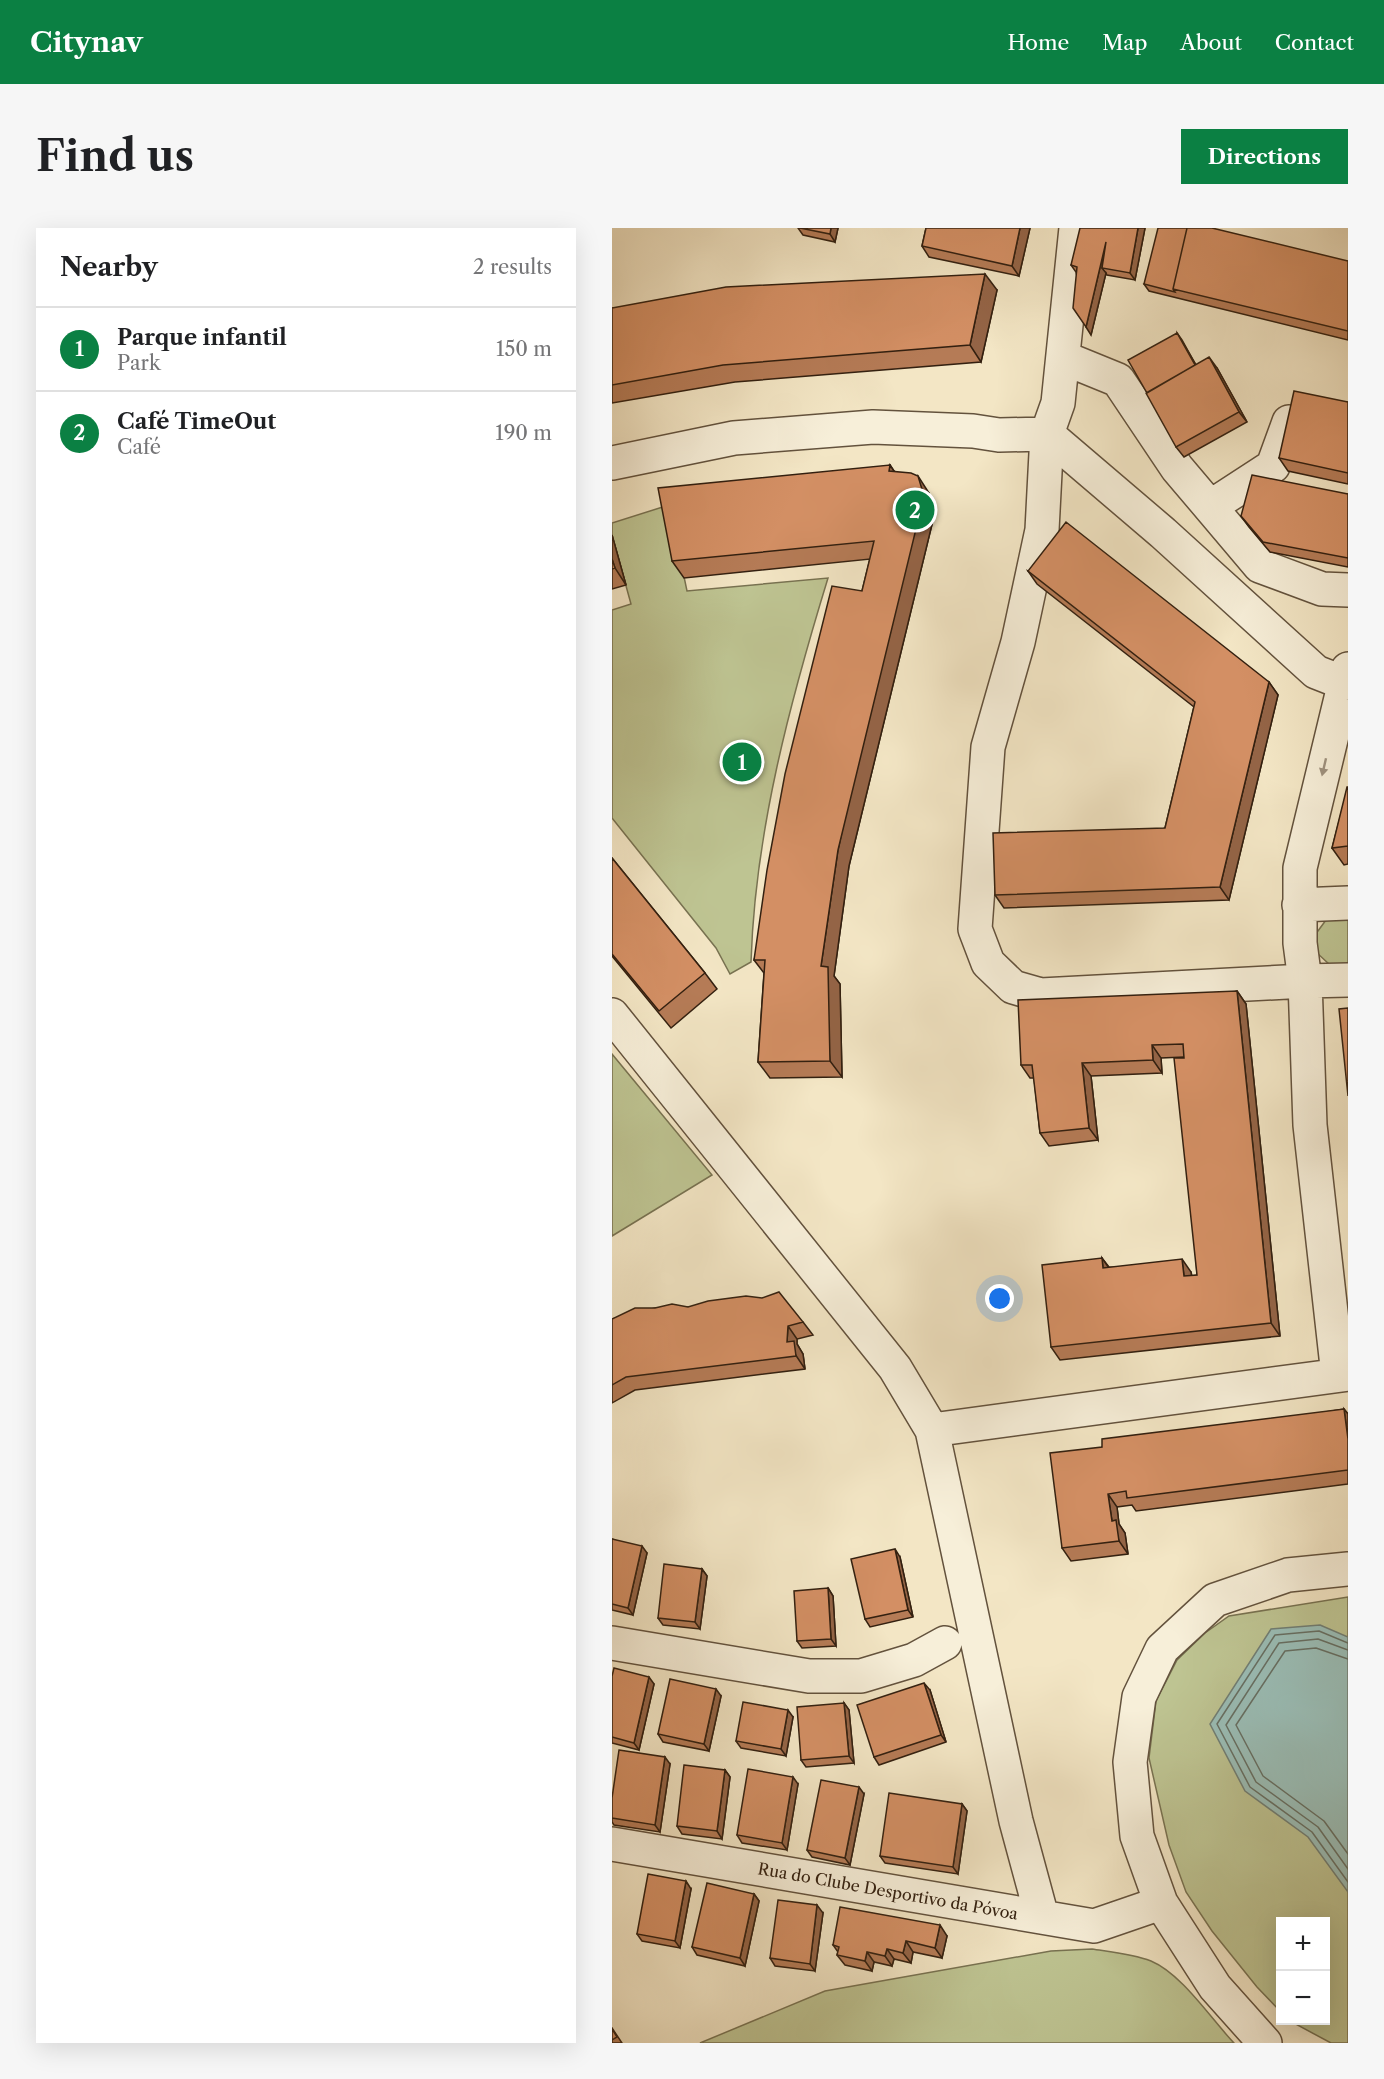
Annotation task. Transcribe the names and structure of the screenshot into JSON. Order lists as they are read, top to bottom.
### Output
{
  "streets": {
    "street": ["Rua do Clube Desportivo da Póvoa"]
  },
  "page": {
    "header": "Citynav",
    "nav": [
      "Home",
      "Map",
      "About",
      "Contact"
    ],
    "buttons": "Directions",
    "title": "Find us",
    "heading": ["Nearby", "2 results"],
    "list": [
      {
        "mark": "1",
        "name": "Parque infantil",
        "note": "Park",
        "value": "150 m"
      },
      {
        "mark": "2",
        "name": "Café TimeOut",
        "note": "Café",
        "value": "190 m"
      }
    ],
    "pins": ["2", "1"],
    "map_buttons": ["+", "−"]
  }
}
